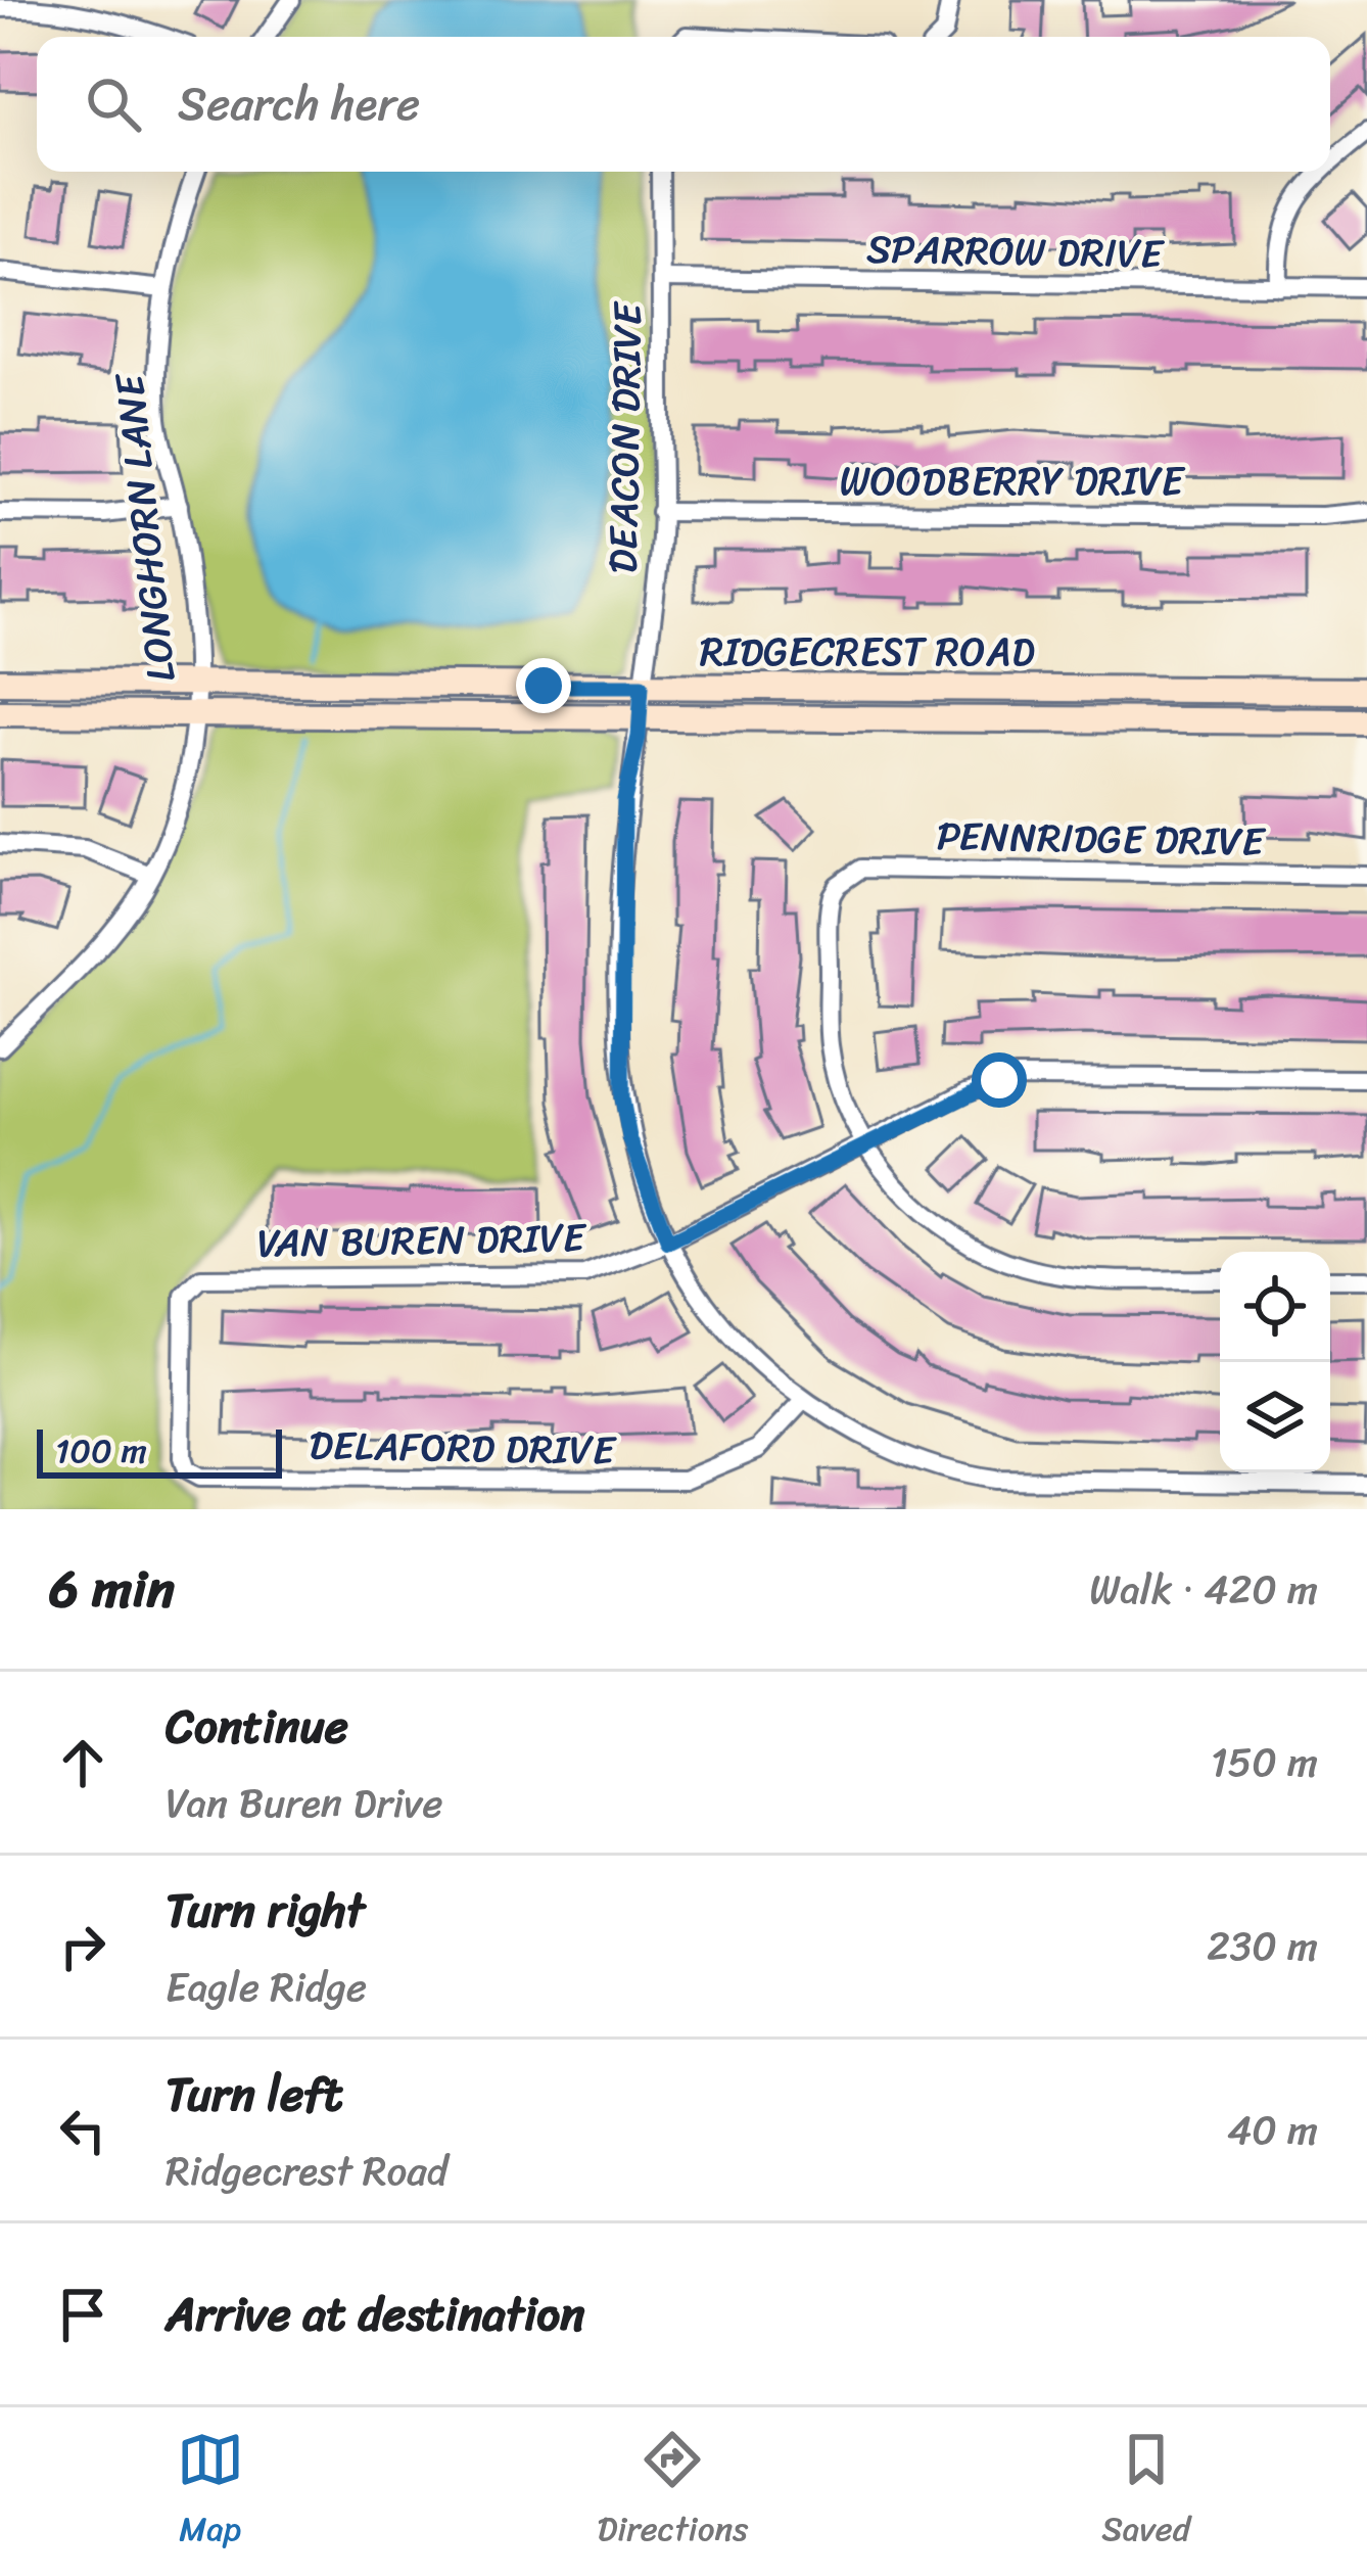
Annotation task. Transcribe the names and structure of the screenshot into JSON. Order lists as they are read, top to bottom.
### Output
{
  "streets": {
    "main road": ["RIDGECREST ROAD"],
    "street": [
      "SPARROW DRIVE",
      "DEACON DRIVE",
      "WOODBERRY DRIVE",
      "LONGHORN LANE",
      "PENNRIDGE DRIVE",
      "VAN BUREN DRIVE",
      "DELAFORD DRIVE"
    ]
  },
  "crossings": [
    ["SPARROW DRIVE", "DEACON DRIVE"],
    ["DEACON DRIVE", "WOODBERRY DRIVE"],
    ["DEACON DRIVE", "RIDGECREST ROAD"],
    ["DEACON DRIVE", "VAN BUREN DRIVE"],
    ["DEACON DRIVE", "DELAFORD DRIVE"],
    ["LONGHORN LANE", "RIDGECREST ROAD"],
    ["PENNRIDGE DRIVE", "VAN BUREN DRIVE"],
    ["VAN BUREN DRIVE", "DELAFORD DRIVE"]
  ],
  "scale_bar": "100 m",
  "page": {
    "search": "Search here",
    "scale": "100 m",
    "heading": ["6 min", "Walk · 420 m"],
    "list": [
      ["Continue", "Van Buren Drive", "150 m"],
      ["Turn right", "Eagle Ridge", "230 m"],
      ["Turn left", "Ridgecrest Road", "40 m"],
      "Arrive at destination"
    ],
    "nav": ["Map", "Directions", "Saved"]
  }
}
